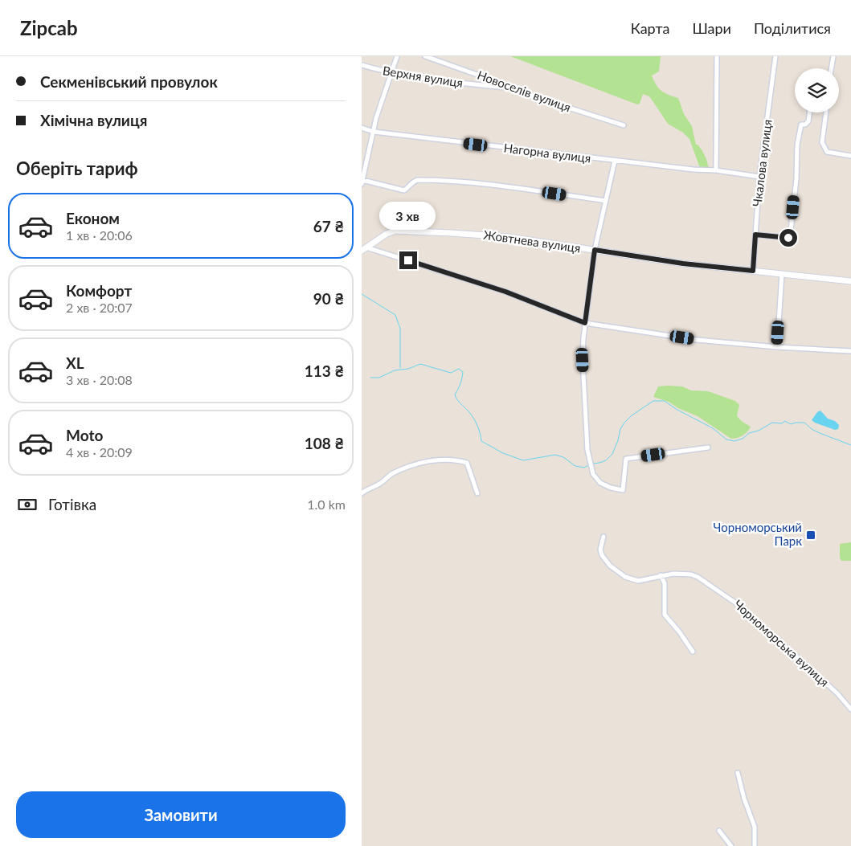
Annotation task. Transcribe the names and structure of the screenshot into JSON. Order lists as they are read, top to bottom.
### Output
{
  "streets": {
    "main road": ["Жовтнева вулиця"],
    "street": [
      "Верхня вулиця",
      "Новоселів вулиця",
      "Нагорна вулиця",
      "Чкалова вулиця",
      "Чорноморська вулиця"
    ]
  },
  "crossings": [
    ["Верхня вулиця", "Новоселів вулиця"],
    ["Нагорна вулиця", "Чкалова вулиця"],
    ["Чкалова вулиця", "Жовтнева вулиця"]
  ],
  "places": {
    "transit": ["Чорноморський Парк"]
  },
  "page": {
    "header": "Zipcab",
    "nav": ["Карта", "Шари", "Поділитися"],
    "banner": ["Секменівський провулок", "Хімічна вулиця"],
    "heading": "Оберіть тариф",
    "list": [
      {
        "name": "Економ",
        "note": "1 хв · 20:06",
        "value": "67 ₴"
      },
      {
        "name": "Комфорт",
        "note": "2 хв · 20:07",
        "value": "90 ₴"
      },
      {
        "name": "XL",
        "note": "3 хв · 20:08",
        "value": "113 ₴"
      },
      {
        "name": "Moto",
        "note": "4 хв · 20:09",
        "value": "108 ₴"
      }
    ],
    "bubble": "3 хв",
    "pay": ["Готівка", "1.0 km"],
    "buttons": "Замовити"
  }
}
